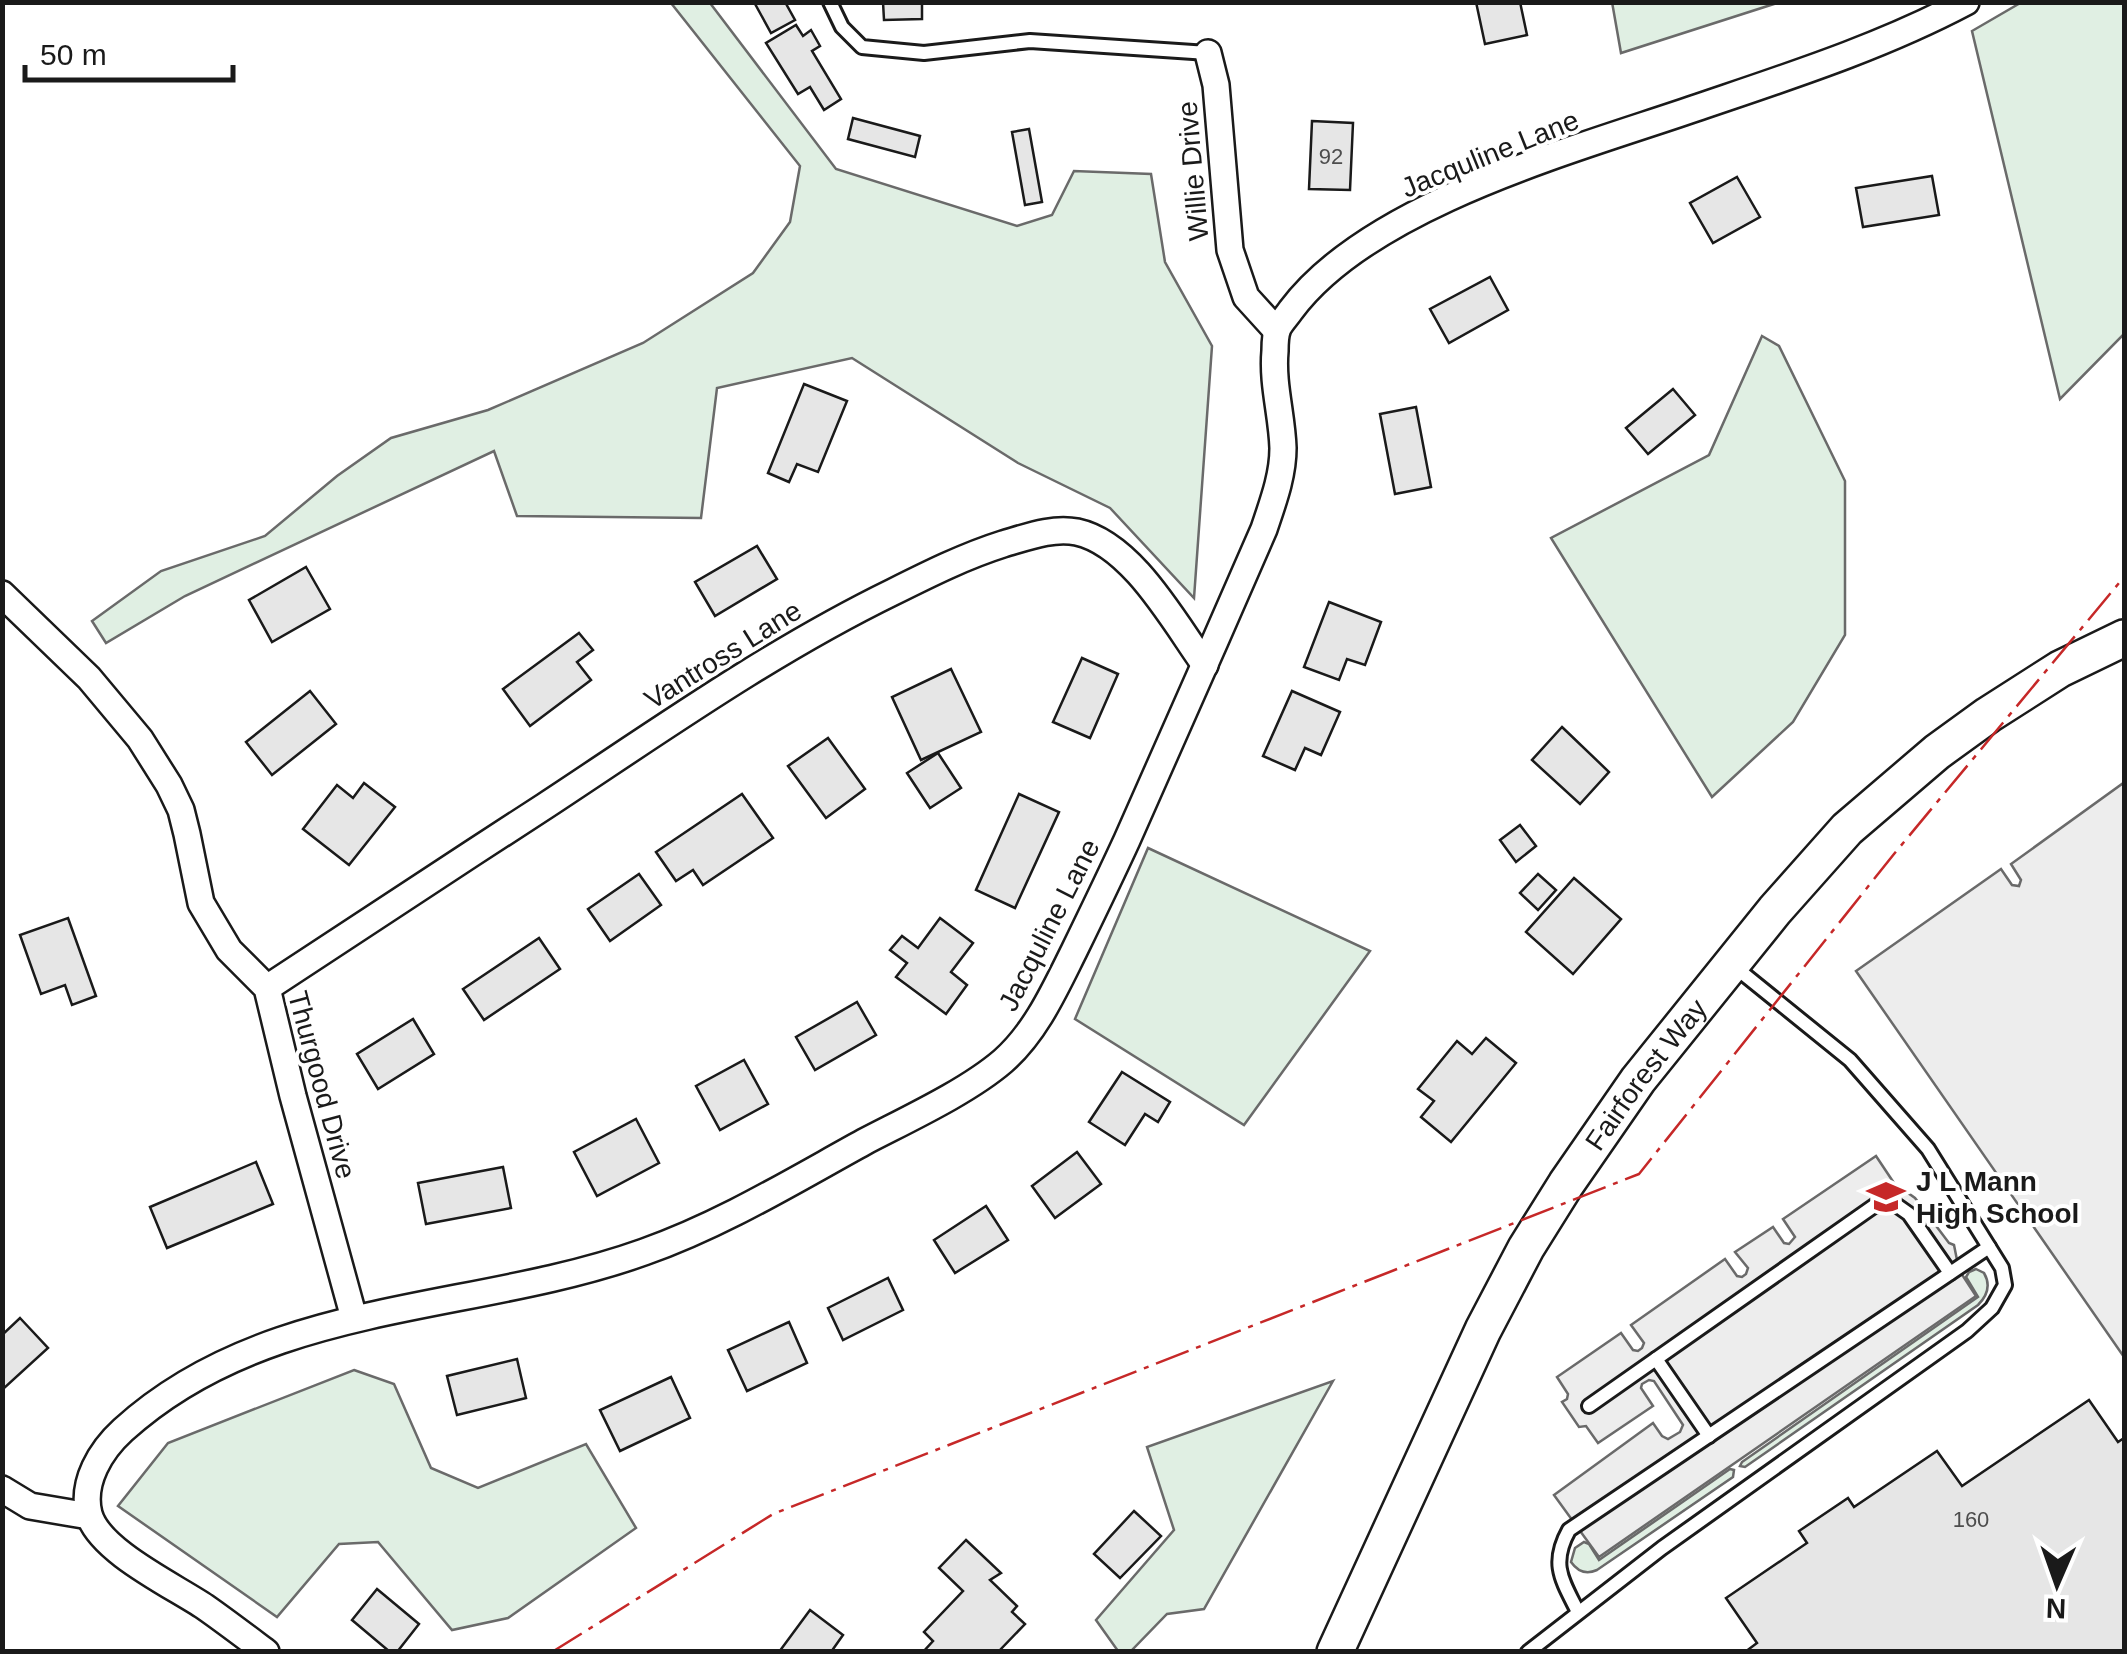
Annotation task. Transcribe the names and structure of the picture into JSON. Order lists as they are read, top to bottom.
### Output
{
  "streets": {
    "main road": ["Fairforest Way"],
    "street": [
      "Jacquline Lane",
      "Willie Drive",
      "Vantross Lane",
      "Thurgood Drive"
    ]
  },
  "crossings": [
    ["Jacquline Lane", "Willie Drive"],
    ["Jacquline Lane", "Vantross Lane"],
    ["Jacquline Lane", "Thurgood Drive"],
    ["Vantross Lane", "Thurgood Drive"]
  ],
  "places": {
    "school or university": ["J L Mann High School"]
  },
  "house_numbers": ["92", "160"],
  "scale_bar": "50 m",
  "north": "bottom"
}
